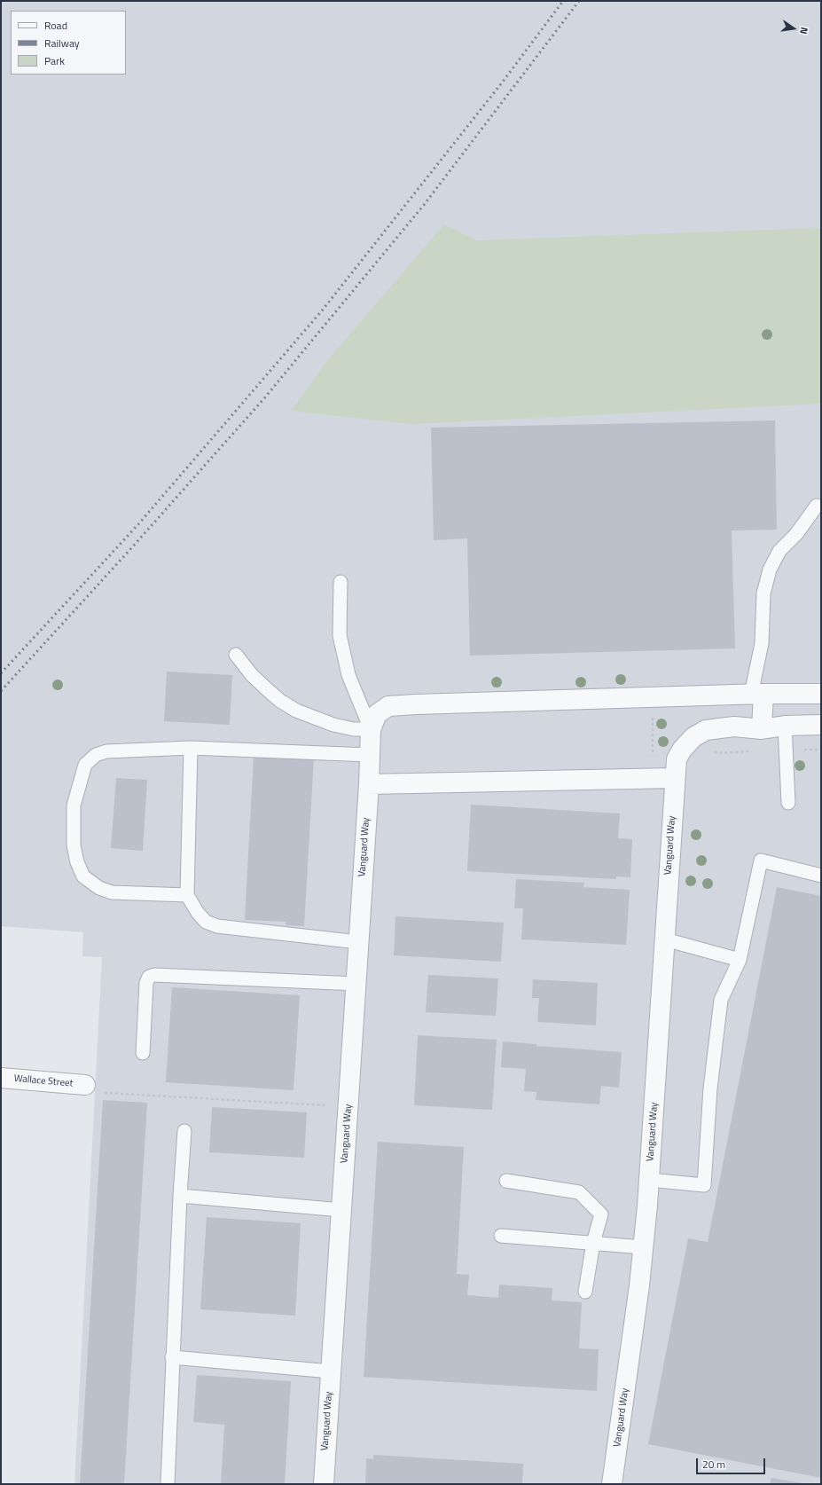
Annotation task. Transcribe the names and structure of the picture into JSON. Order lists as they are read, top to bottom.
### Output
{
  "streets": {
    "street": ["Vanguard Way", "Wallace Street"]
  },
  "legend": ["Road", "Railway", "Park"],
  "scale_bar": "20 m",
  "north": "right"
}
